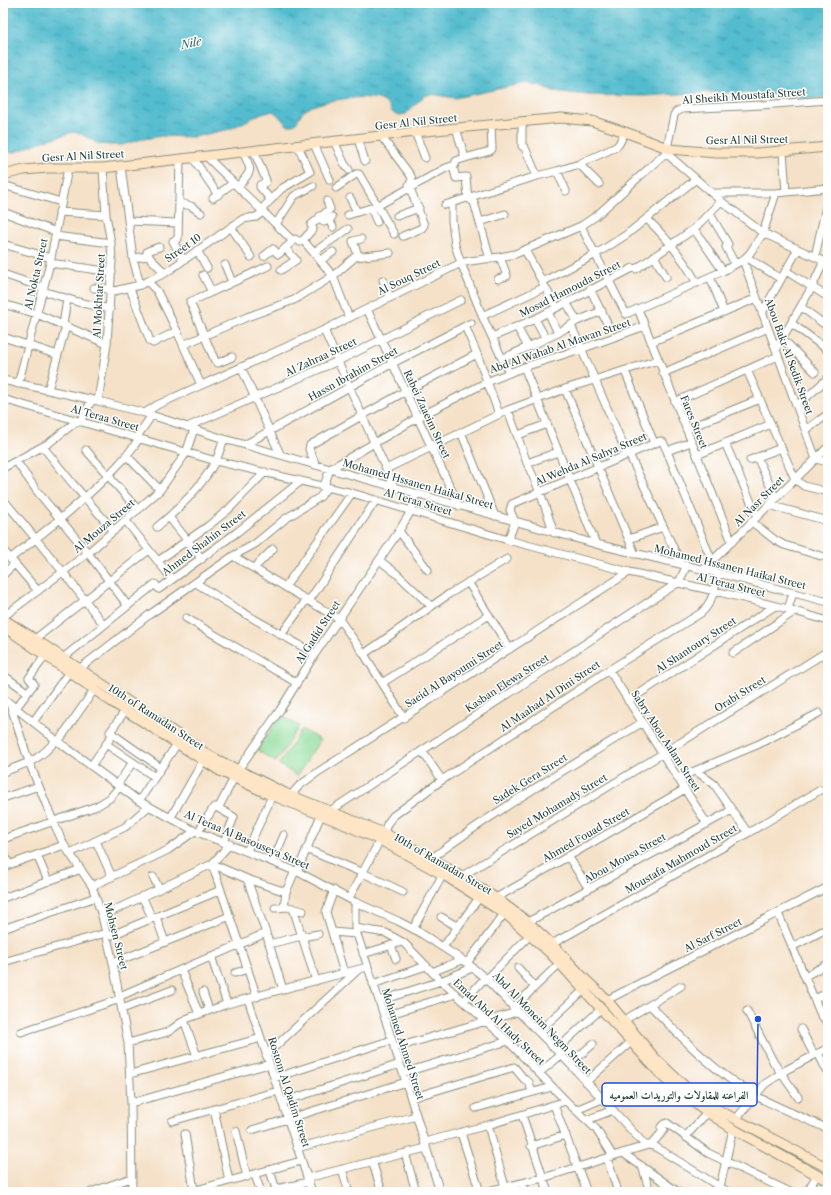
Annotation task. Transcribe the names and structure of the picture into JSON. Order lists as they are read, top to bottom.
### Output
{
  "streets": {
    "main road": ["Gesr Al Nil Street", "10th of Ramadan Street"],
    "street": [
      "Al Sheikh Moustafa Street",
      "Street 10",
      "Al Nokta Street",
      "Al Souq Street",
      "Mosad Hamouda Street",
      "Al Mokhtar Street",
      "Abd Al Wahab Al Mawan Street",
      "Abou Bakr Al Sedik Street",
      "Al Zahraa Street",
      "Hassn Ibrahim Street",
      "Rabei Zaaeim Street",
      "Al Teraa Street",
      "Fares Street",
      "Al Wehda Al Sahya Street",
      "Mohamed Hssanen Haikal Street",
      "Al Nasr Street",
      "Al Mouza Street",
      "Ahmed Shahin Street",
      "Al Gadid Street",
      "Al Shantoury Street",
      "Saeid Al Bayoumi Street",
      "Kasban Elewa Street",
      "Orabi Street",
      "Al Maahad Al Dini Street",
      "Sabry Abou Aalam Street",
      "Sadek Gera Street",
      "Sayed Mohamady Street",
      "Ahmed Fouad Street",
      "Al Teraa Al Basouseya Street",
      "Abou Mousa Street",
      "Moustafa Mahmoud Street",
      "Al Sarf Street",
      "Mohsen Street",
      "Emad Abd Al Hady Street",
      "Abd Al Moneim Negm Street",
      "Mohamed Ahmed Street",
      "Rostom Al Qadim Street"
    ]
  },
  "crossings": [
    ["Al Sheikh Moustafa Street", "Gesr Al Nil Street"],
    ["Al Sheikh Moustafa Street", "Al Souq Street"],
    ["Gesr Al Nil Street", "Al Nokta Street"],
    ["Gesr Al Nil Street", "Al Souq Street"],
    ["Gesr Al Nil Street", "Al Mokhtar Street"],
    ["Street 10", "Al Mokhtar Street"],
    ["Al Nokta Street", "Mohamed Hssanen Haikal Street"],
    ["Al Souq Street", "Rabei Zaaeim Street"],
    ["Al Souq Street", "Mohamed Hssanen Haikal Street"],
    ["Al Mokhtar Street", "Al Teraa Street"],
    ["Al Mokhtar Street", "Mohamed Hssanen Haikal Street"],
    ["Abd Al Wahab Al Mawan Street", "Rabei Zaaeim Street"],
    ["Abd Al Wahab Al Mawan Street", "Fares Street"],
    ["Abd Al Wahab Al Mawan Street", "Mohamed Hssanen Haikal Street"],
    ["Abou Bakr Al Sedik Street", "Al Nasr Street"],
    ["Al Zahraa Street", "Rabei Zaaeim Street"],
    ["Al Zahraa Street", "Mohamed Hssanen Haikal Street"],
    ["Al Zahraa Street", "Al Mouza Street"],
    ["Hassn Ibrahim Street", "Rabei Zaaeim Street"],
    ["Hassn Ibrahim Street", "Mohamed Hssanen Haikal Street"],
    ["Rabei Zaaeim Street", "Mohamed Hssanen Haikal Street"],
    ["Al Teraa Street", "Al Mouza Street"],
    ["Al Teraa Street", "Ahmed Shahin Street"],
    ["Al Teraa Street", "Al Gadid Street"],
    ["Al Teraa Street", "Al Shantoury Street"],
    ["Al Teraa Street", "Saeid Al Bayoumi Street"],
    ["Al Teraa Street", "Kasban Elewa Street"],
    ["Al Teraa Street", "Al Maahad Al Dini Street"],
    ["Fares Street", "Al Nasr Street"],
    ["Al Wehda Al Sahya Street", "Mohamed Hssanen Haikal Street"],
    ["Mohamed Hssanen Haikal Street", "Al Nasr Street"],
    ["Mohamed Hssanen Haikal Street", "Al Mouza Street"],
    ["Mohamed Hssanen Haikal Street", "Al Gadid Street"],
    ["Mohamed Hssanen Haikal Street", "Al Maahad Al Dini Street"],
    ["Al Mouza Street", "10th of Ramadan Street"],
    ["Ahmed Shahin Street", "10th of Ramadan Street"],
    ["Al Gadid Street", "10th of Ramadan Street"],
    ["Al Gadid Street", "Al Teraa Al Basouseya Street"],
    ["Al Shantoury Street", "Sabry Abou Aalam Street"],
    ["Saeid Al Bayoumi Street", "10th of Ramadan Street"],
    ["Kasban Elewa Street", "10th of Ramadan Street"],
    ["Orabi Street", "Sabry Abou Aalam Street"],
    ["Orabi Street", "Sayed Mohamady Street"],
    ["Al Maahad Al Dini Street", "10th of Ramadan Street"],
    ["Al Maahad Al Dini Street", "Sabry Abou Aalam Street"],
    ["Al Maahad Al Dini Street", "Mohamed Ahmed Street"],
    ["10th of Ramadan Street", "Sadek Gera Street"],
    ["10th of Ramadan Street", "Sayed Mohamady Street"],
    ["10th of Ramadan Street", "Ahmed Fouad Street"],
    ["10th of Ramadan Street", "Abou Mousa Street"],
    ["10th of Ramadan Street", "Moustafa Mahmoud Street"],
    ["10th of Ramadan Street", "Al Sarf Street"],
    ["10th of Ramadan Street", "Mohamed Ahmed Street"],
    ["Sabry Abou Aalam Street", "Sadek Gera Street"],
    ["Sabry Abou Aalam Street", "Sayed Mohamady Street"],
    ["Sabry Abou Aalam Street", "Ahmed Fouad Street"],
    ["Sabry Abou Aalam Street", "Abou Mousa Street"],
    ["Al Teraa Al Basouseya Street", "Mohsen Street"],
    ["Al Teraa Al Basouseya Street", "Abd Al Moneim Negm Street"],
    ["Al Teraa Al Basouseya Street", "Mohamed Ahmed Street"],
    ["Emad Abd Al Hady Street", "Mohamed Ahmed Street"],
    ["Abd Al Moneim Negm Street", "Mohamed Ahmed Street"]
  ],
  "water": ["Nile"],
  "places": ["الفراعنه للمقاولات والتوريدات العموميه"]
}
